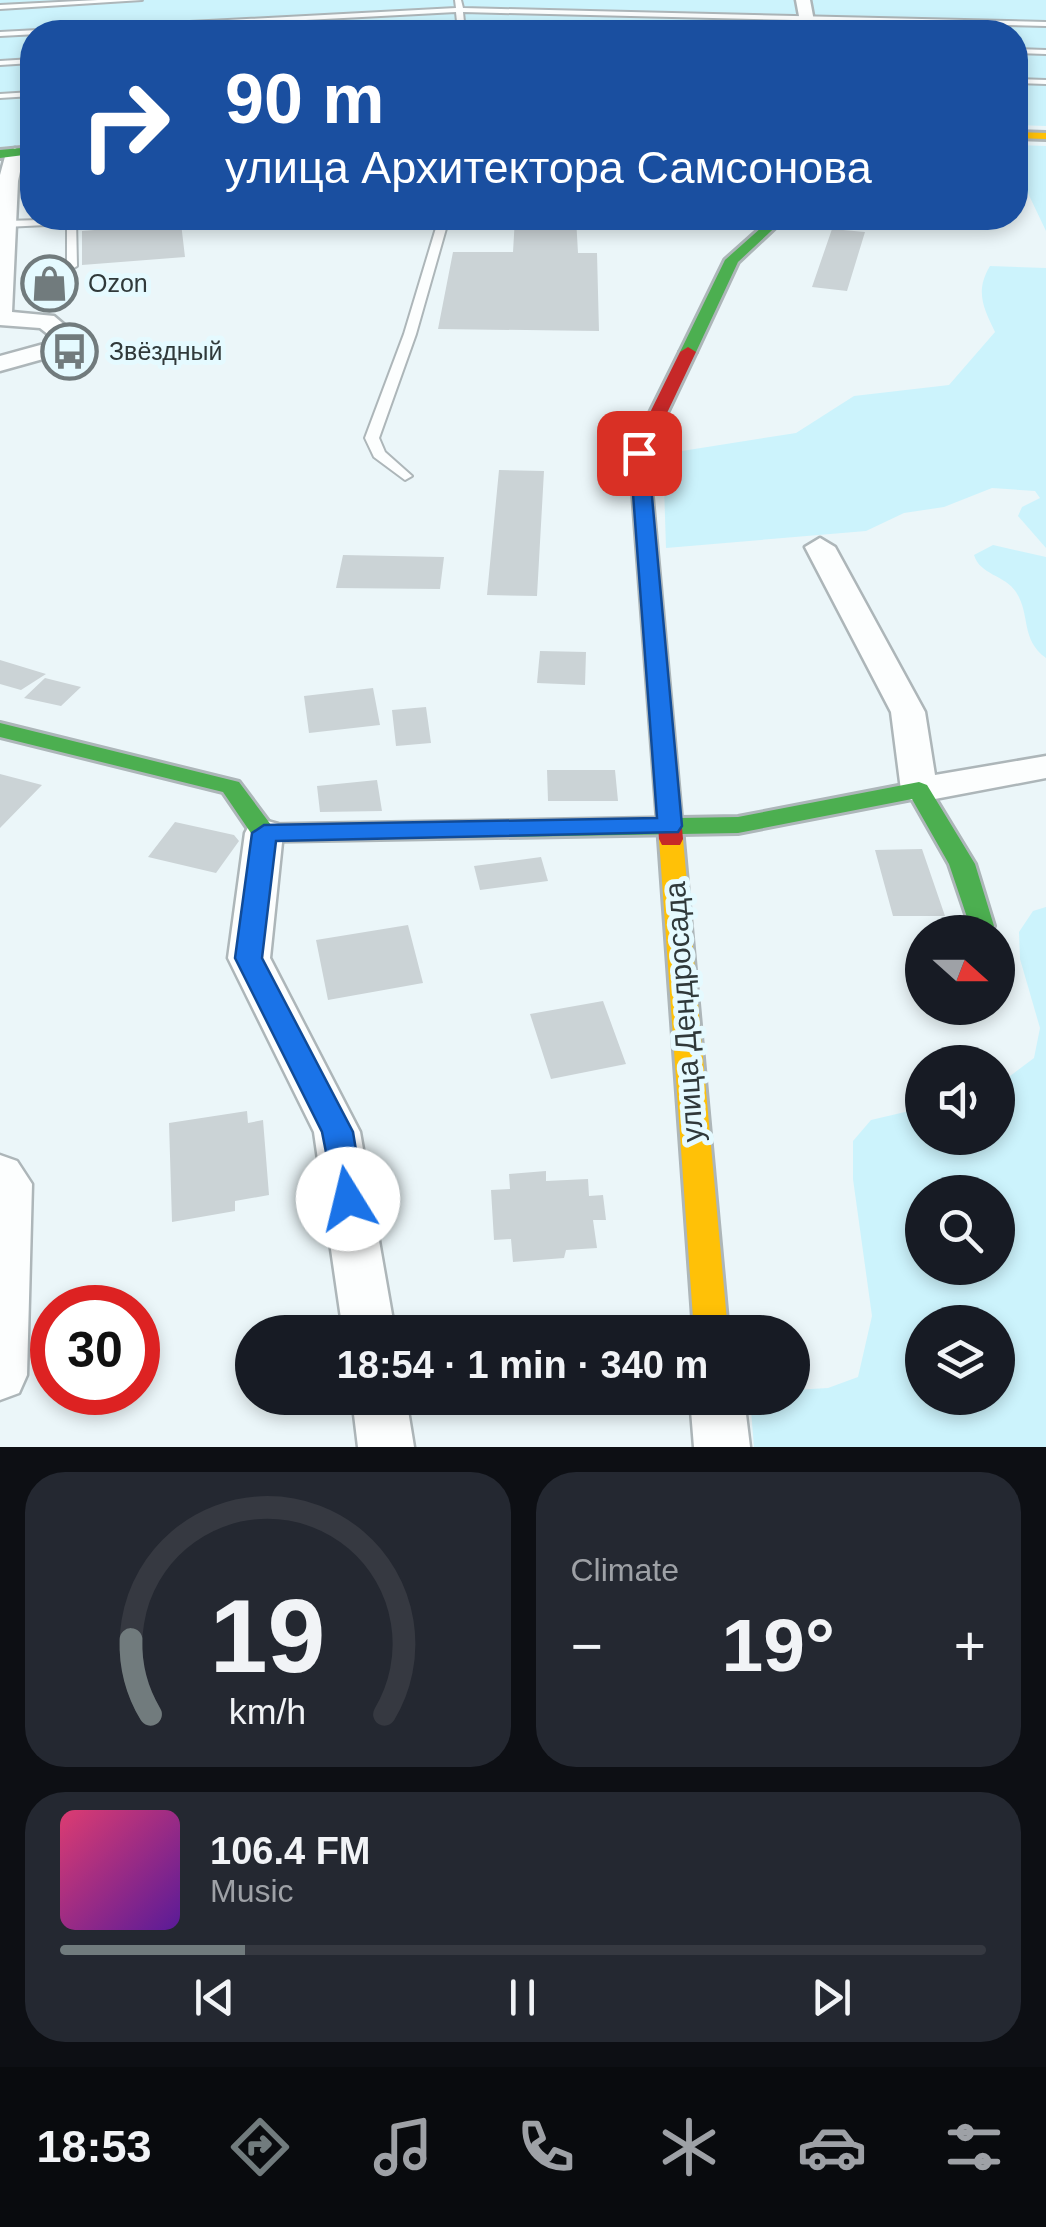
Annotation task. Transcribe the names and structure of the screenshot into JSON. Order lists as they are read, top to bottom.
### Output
{
  "streets": {
    "street": ["улица Дендросада"]
  },
  "places": {
    "shop": ["Ozon"],
    "bus stop": ["Звёздный"]
  },
  "north": "right",
  "page": {
    "turn": ["90 m", "улица Архитектора Самсонова"],
    "limit": "30",
    "trip": "18:54 · 1 min · 340 m",
    "tile": "Climate",
    "heat": ["−", "19°", "+"],
    "song": ["106.4 FM", "Music"],
    "tabs": "18:53",
    "gauge": ["19", "km/h"]
  }
}
